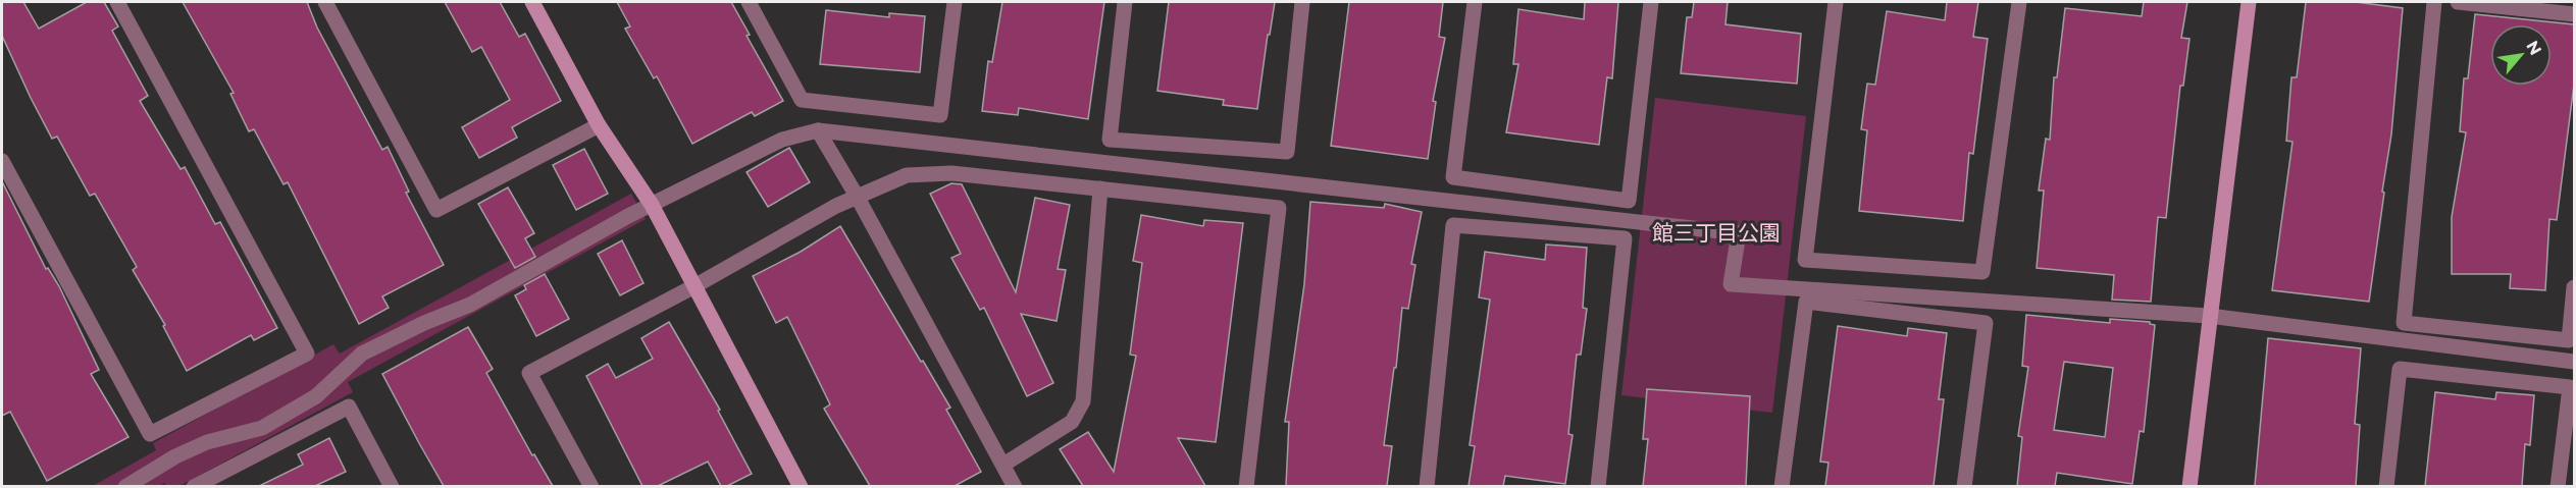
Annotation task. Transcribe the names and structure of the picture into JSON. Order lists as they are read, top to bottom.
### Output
{
  "parks": ["館三丁目公園"],
  "north": "top right"
}
